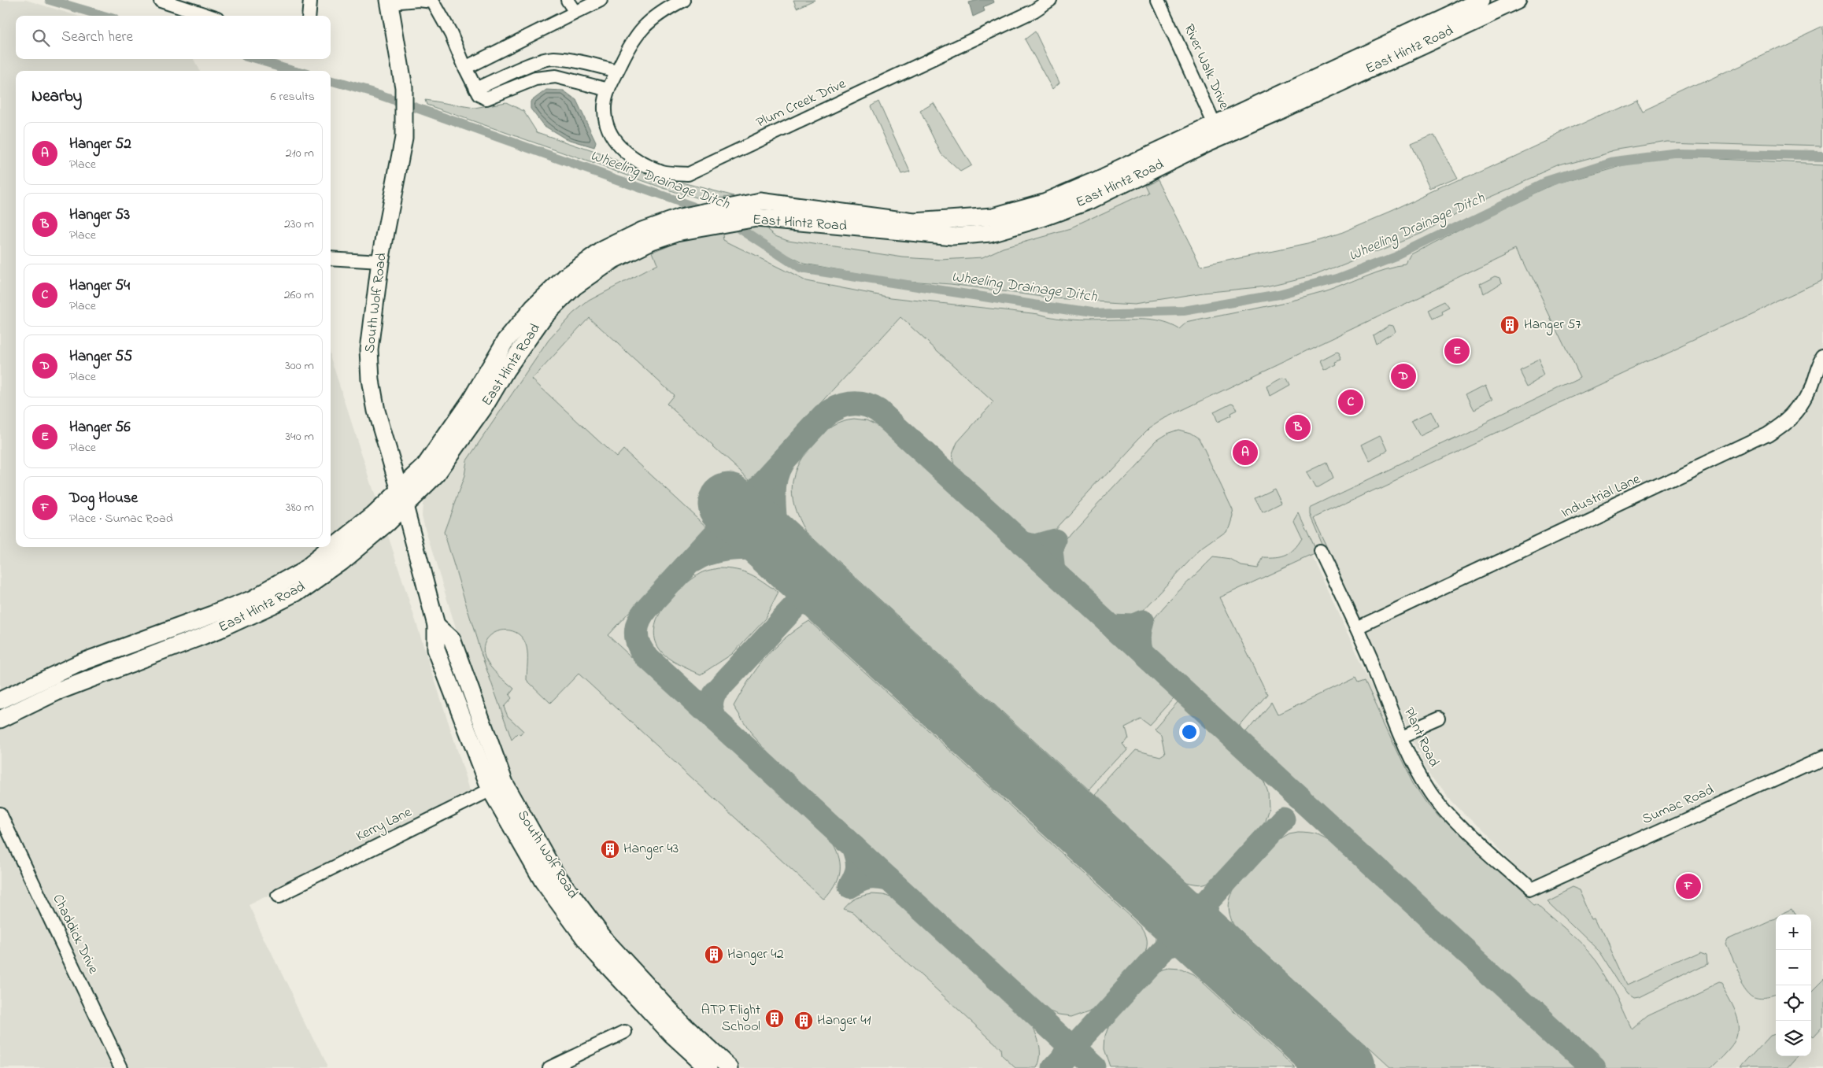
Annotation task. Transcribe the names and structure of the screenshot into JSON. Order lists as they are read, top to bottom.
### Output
{
  "streets": {
    "main road": ["East Hintz Road", "South Wolf Road"],
    "street": [
      "River Walk Drive",
      "Plum Creek Drive",
      "Industrial Lane",
      "Plant Road",
      "Sumac Road",
      "Kerry Lane",
      "Chaddick Drive"
    ]
  },
  "crossings": [
    ["East Hintz Road", "River Walk Drive"],
    ["East Hintz Road", "South Wolf Road"],
    ["South Wolf Road", "Kerry Lane"],
    ["Industrial Lane", "Plant Road"],
    ["Plant Road", "Sumac Road"]
  ],
  "water": ["Wheeling Drainage Ditch"],
  "places": {
    "building": [
      "Hanger 57",
      "Hanger 43",
      "Hanger 42",
      "ATP Flight School",
      "Hanger 41"
    ]
  },
  "page": {
    "search": "Search here",
    "heading": ["Nearby", "6 results"],
    "list": [
      {
        "mark": "A",
        "name": "Hanger 52",
        "note": "Place",
        "value": "210 m"
      },
      {
        "mark": "B",
        "name": "Hanger 53",
        "note": "Place",
        "value": "230 m"
      },
      {
        "mark": "C",
        "name": "Hanger 54",
        "note": "Place",
        "value": "260 m"
      },
      {
        "mark": "D",
        "name": "Hanger 55",
        "note": "Place",
        "value": "300 m"
      },
      {
        "mark": "E",
        "name": "Hanger 56",
        "note": "Place",
        "value": "340 m"
      },
      {
        "mark": "F",
        "name": "Dog House",
        "note": "Place · Sumac Road",
        "value": "380 m"
      }
    ],
    "pins": [
      "E",
      "D",
      "C",
      "B",
      "A",
      "F"
    ],
    "map_buttons": ["+", "−"]
  }
}
